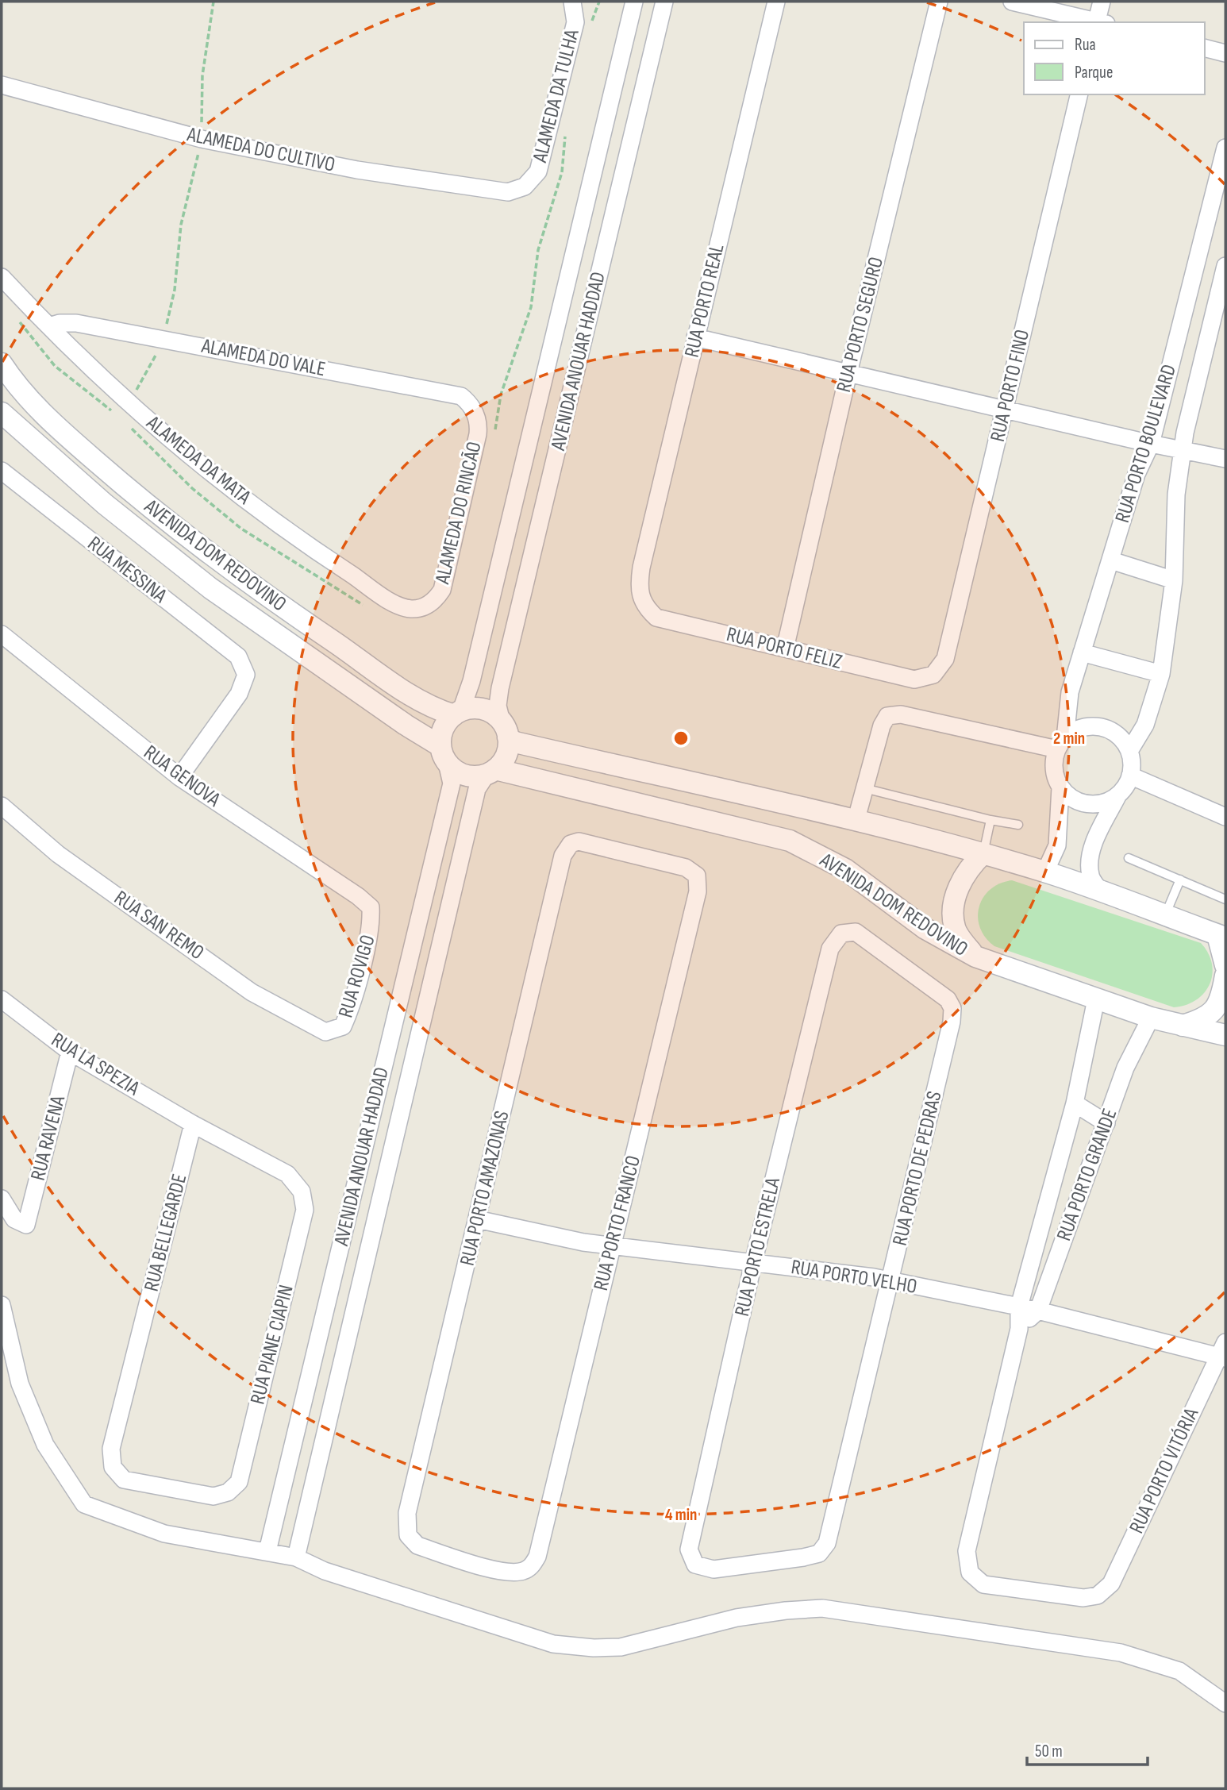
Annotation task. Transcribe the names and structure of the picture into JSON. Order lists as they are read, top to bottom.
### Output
{
  "streets": {
    "street": [
      "ALAMEDA DA TULHA",
      "ALAMEDA DO CULTIVO",
      "RUA PORTO REAL",
      "RUA PORTO SEGURO",
      "ALAMEDA DO VALE",
      "AVENIDA ANOUAR HADDAD",
      "RUA PORTO FINO",
      "RUA PORTO BOULEVARD",
      "ALAMEDA DA MATA",
      "ALAMEDA DO RINCÃO",
      "AVENIDA DOM REDOVINO",
      "RUA MESSINA",
      "RUA PORTO FELIZ",
      "RUA GENOVA",
      "RUA SAN REMO",
      "RUA ROVIGO",
      "RUA LA SPEZIA",
      "RUA RAVENA",
      "RUA PORTO DE PEDRAS",
      "RUA PORTO GRANDE",
      "RUA PORTO AMAZONAS",
      "RUA PORTO FRANCO",
      "RUA BELLEGARDE",
      "RUA PORTO ESTRELA",
      "RUA PORTO VELHO",
      "RUA PIANE CIAPIN",
      "RUA PORTO VITÓRIA"
    ]
  },
  "crossings": [
    ["ALAMEDA DA TULHA", "ALAMEDA DO CULTIVO"],
    ["RUA PORTO REAL", "RUA PORTO FELIZ"],
    ["RUA PORTO SEGURO", "RUA PORTO FELIZ"],
    ["ALAMEDA DO VALE", "ALAMEDA DA MATA"],
    ["ALAMEDA DO VALE", "ALAMEDA DO RINCÃO"],
    ["AVENIDA ANOUAR HADDAD", "AVENIDA DOM REDOVINO"],
    ["RUA PORTO FINO", "RUA PORTO FELIZ"],
    ["ALAMEDA DA MATA", "ALAMEDA DO RINCÃO"],
    ["AVENIDA DOM REDOVINO", "RUA PORTO GRANDE"],
    ["RUA MESSINA", "RUA GENOVA"],
    ["RUA GENOVA", "RUA ROVIGO"],
    ["RUA SAN REMO", "RUA ROVIGO"],
    ["RUA LA SPEZIA", "RUA RAVENA"],
    ["RUA LA SPEZIA", "RUA BELLEGARDE"],
    ["RUA LA SPEZIA", "RUA PIANE CIAPIN"],
    ["RUA PORTO DE PEDRAS", "RUA PORTO ESTRELA"],
    ["RUA PORTO DE PEDRAS", "RUA PORTO VELHO"],
    ["RUA PORTO GRANDE", "RUA PORTO VELHO"],
    ["RUA PORTO GRANDE", "RUA PORTO VITÓRIA"],
    ["RUA PORTO AMAZONAS", "RUA PORTO FRANCO"],
    ["RUA PORTO AMAZONAS", "RUA PORTO VELHO"],
    ["RUA PORTO FRANCO", "RUA PORTO VELHO"],
    ["RUA BELLEGARDE", "RUA PIANE CIAPIN"],
    ["RUA PORTO ESTRELA", "RUA PORTO VELHO"],
    ["RUA PORTO VELHO", "RUA PORTO VITÓRIA"]
  ],
  "legend": ["Rua", "Parque"],
  "scale_bar": "50 m",
  "rings": ["2 min", "4 min"]
}
